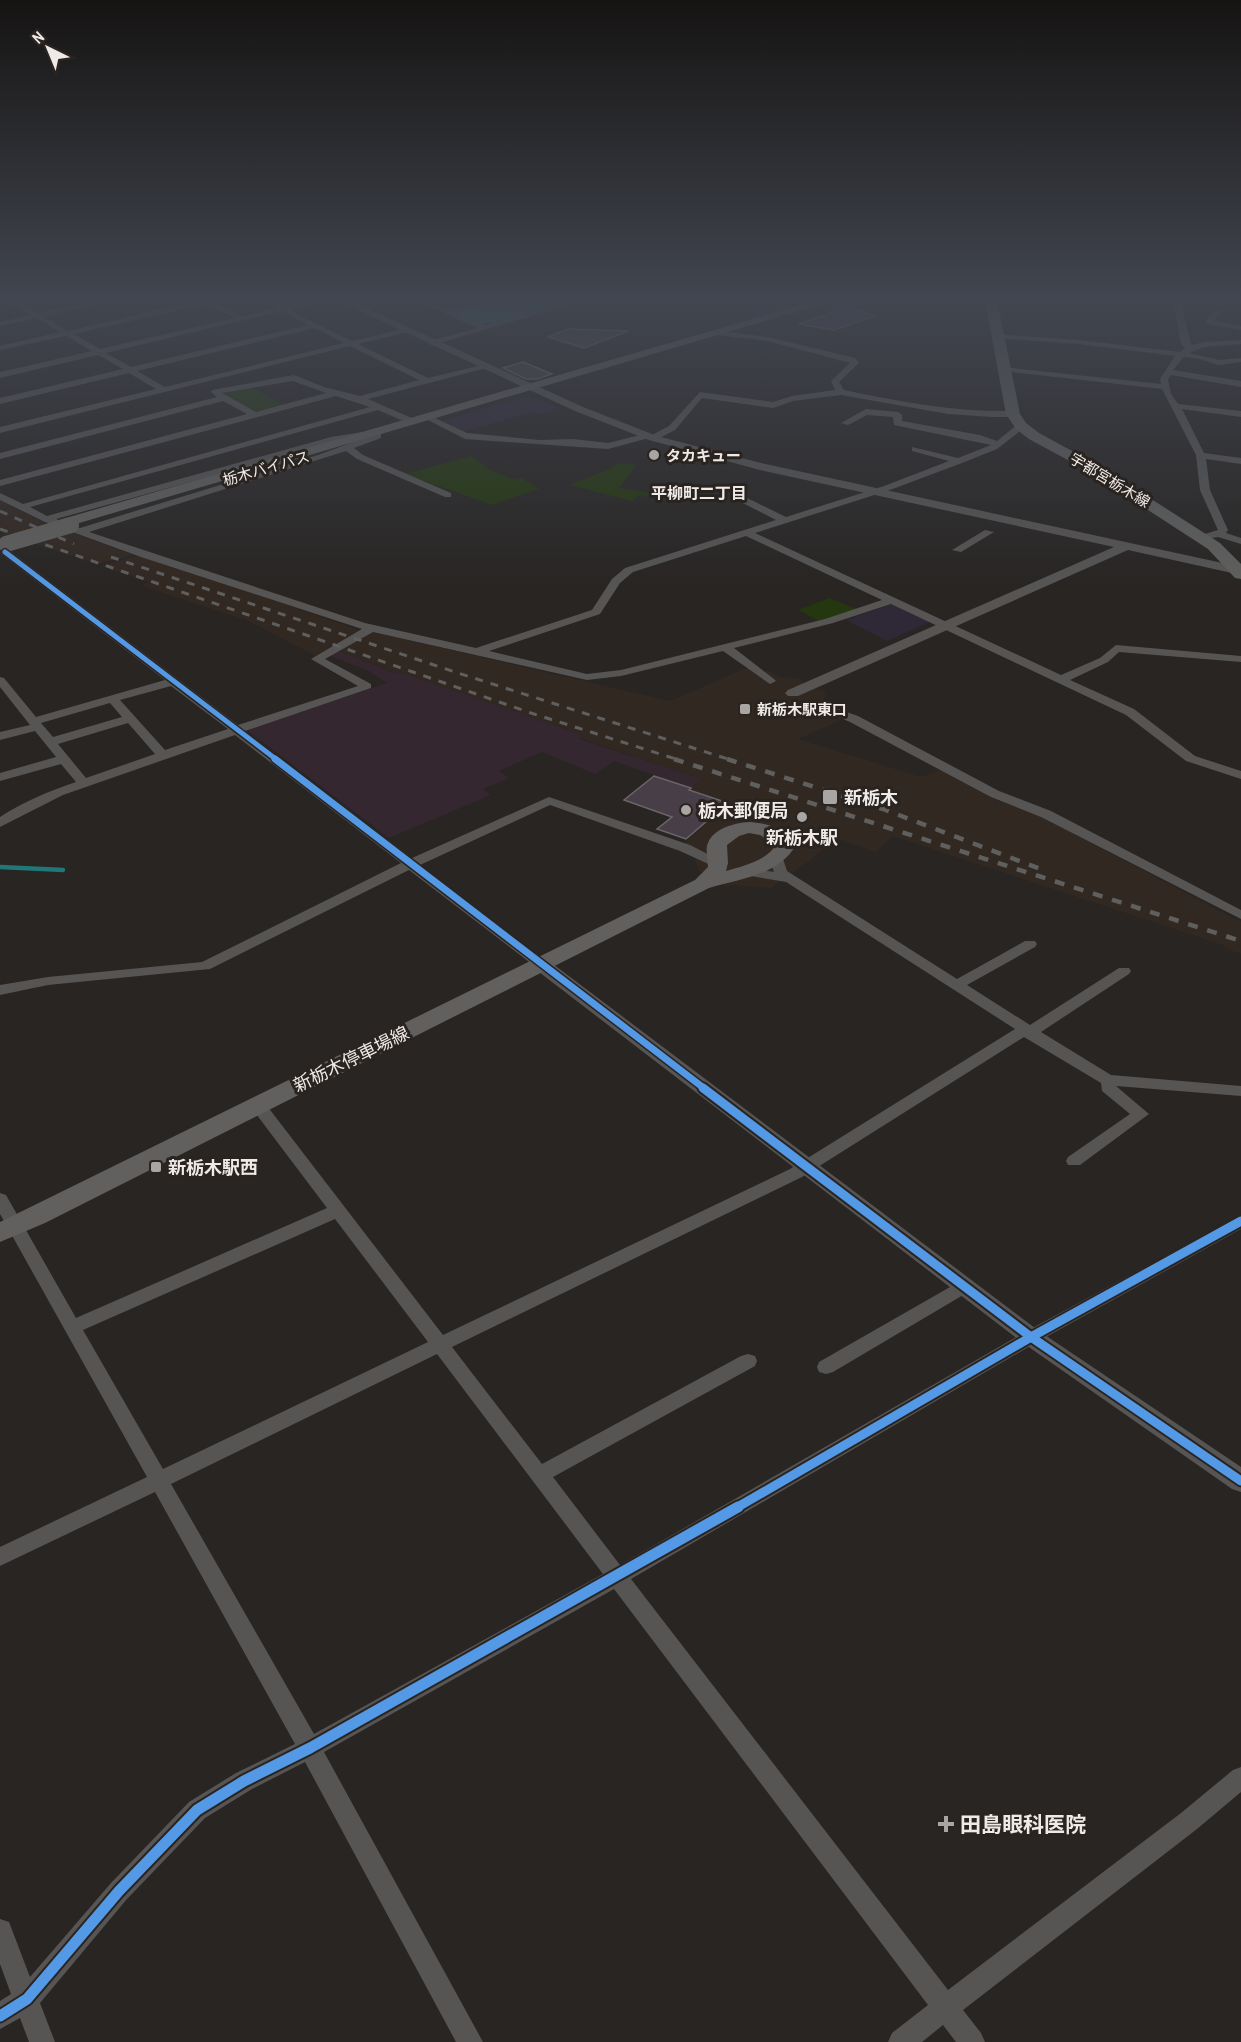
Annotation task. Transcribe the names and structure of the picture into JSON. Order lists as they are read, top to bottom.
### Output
{
  "streets": {
    "main road": ["栃木バイパス", "宇都宮栃木線", "新栃木停車場線"]
  },
  "districts": ["平柳町二丁目"],
  "places": {
    "other": ["タカキュー", "栃木郵便局", "新栃木駅"],
    "transit": ["新栃木駅東口", "新栃木", "新栃木駅西"],
    "health": ["田島眼科医院"]
  },
  "north": "top left"
}
